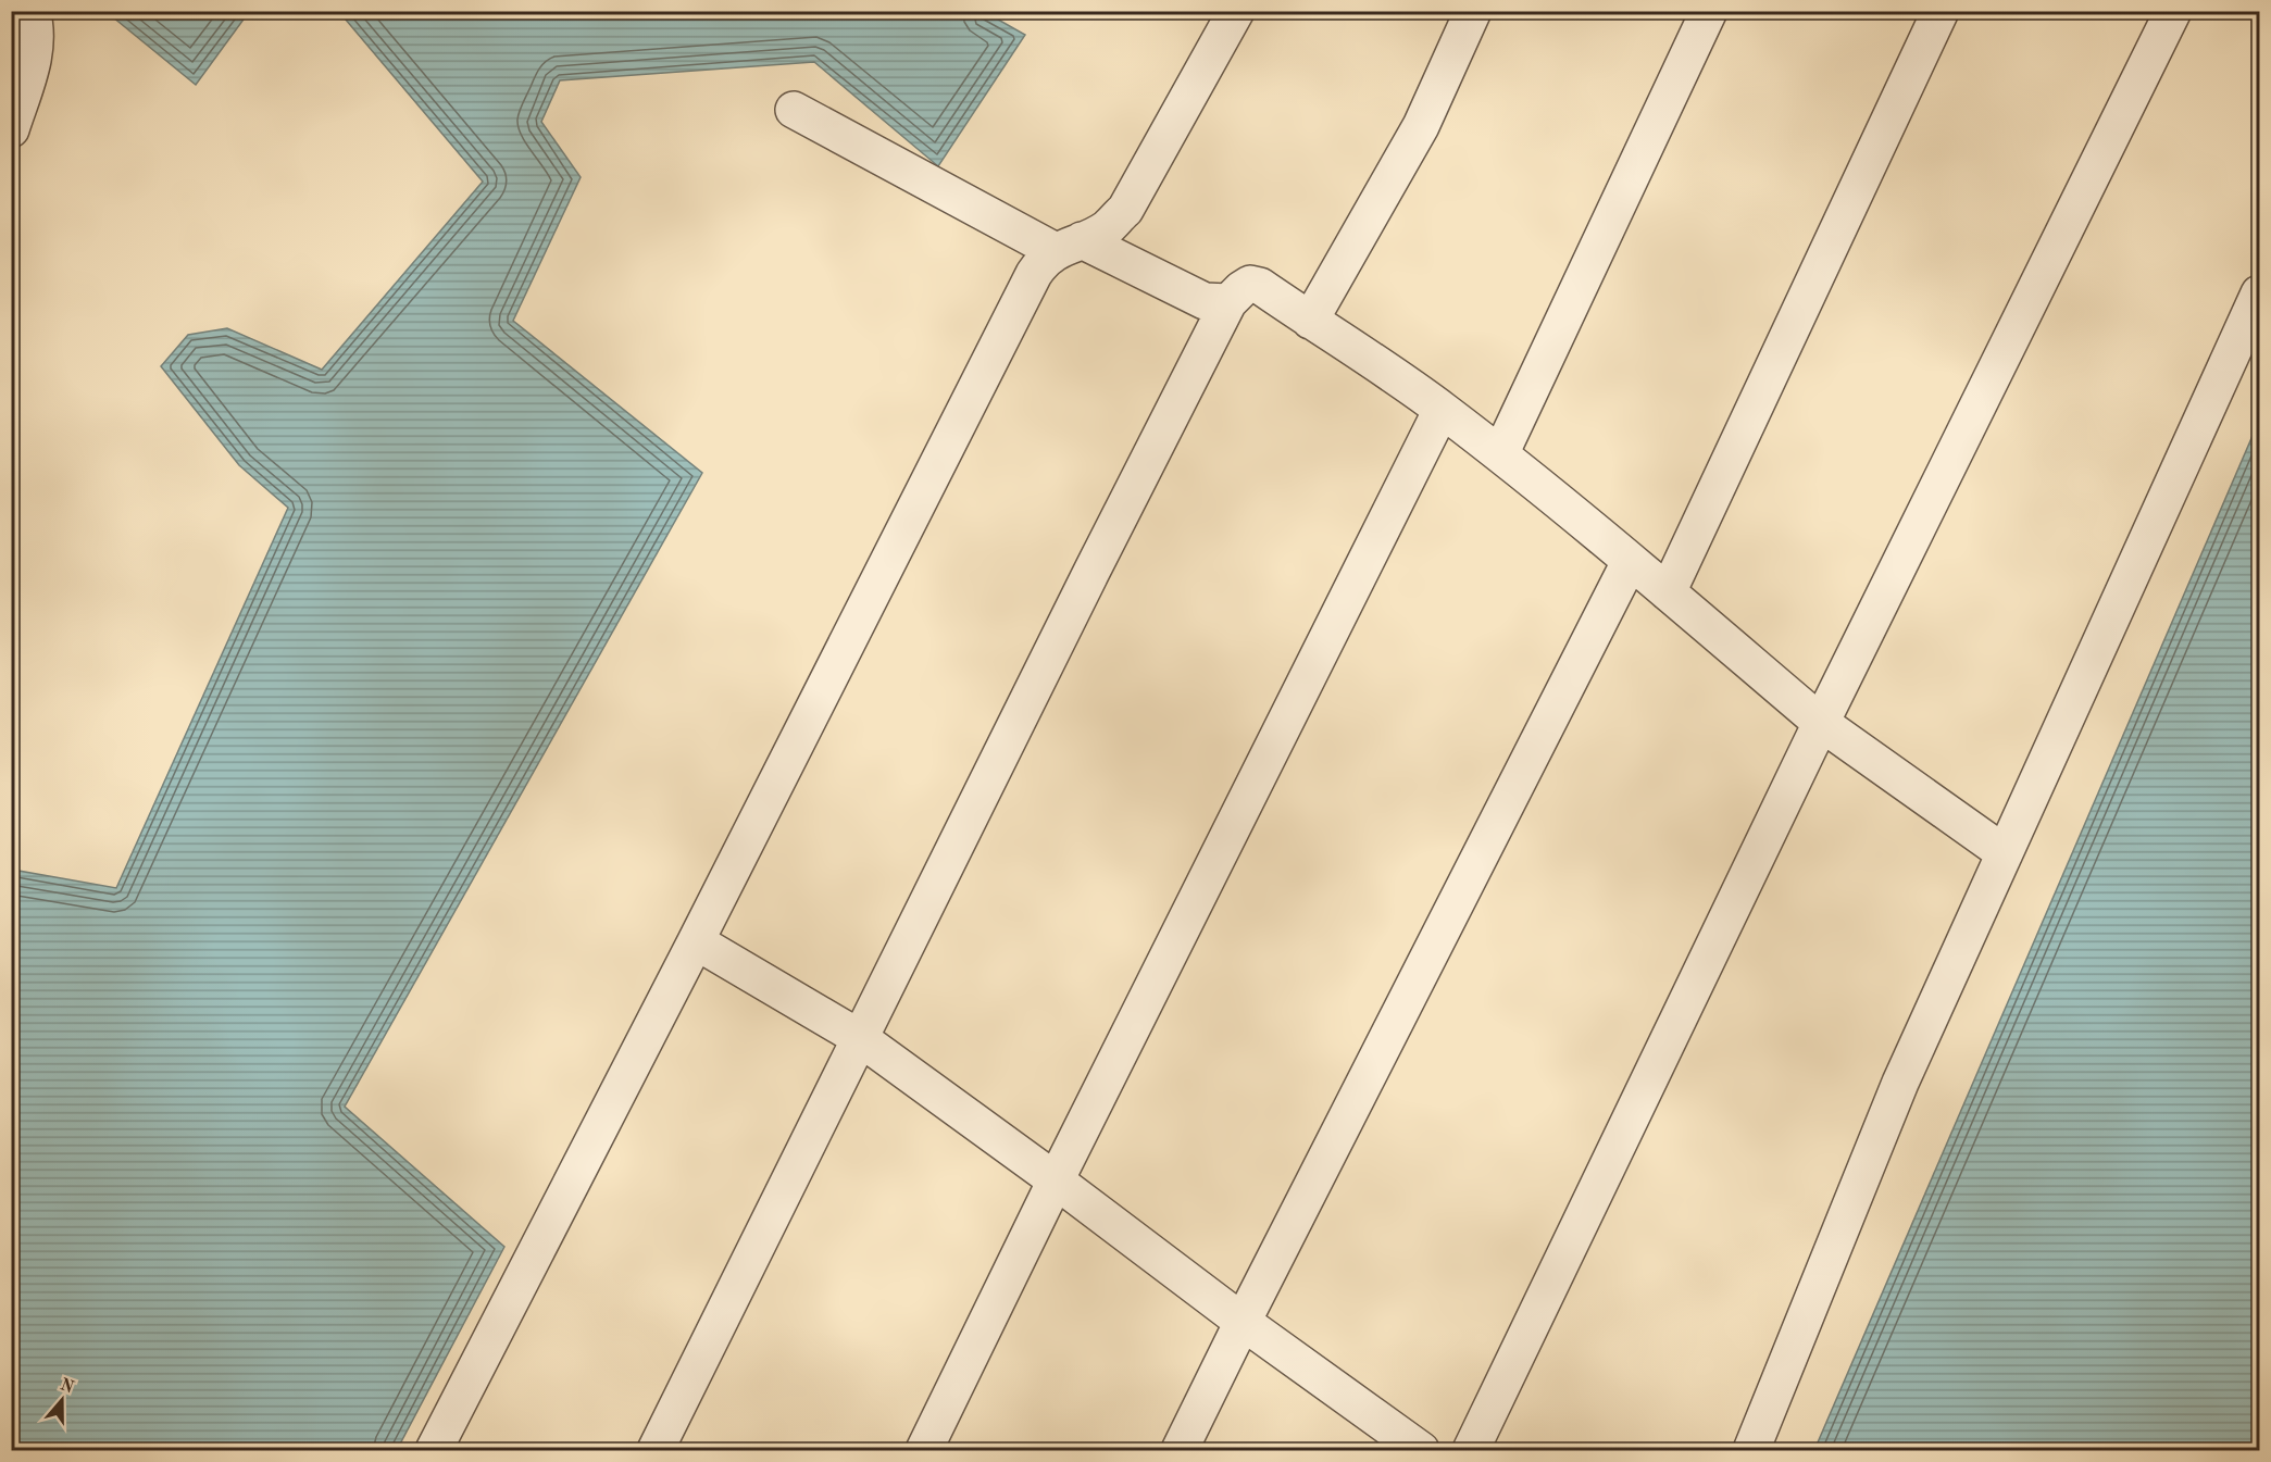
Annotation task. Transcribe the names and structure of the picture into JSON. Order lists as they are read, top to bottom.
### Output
{
  "north": "top"
}
